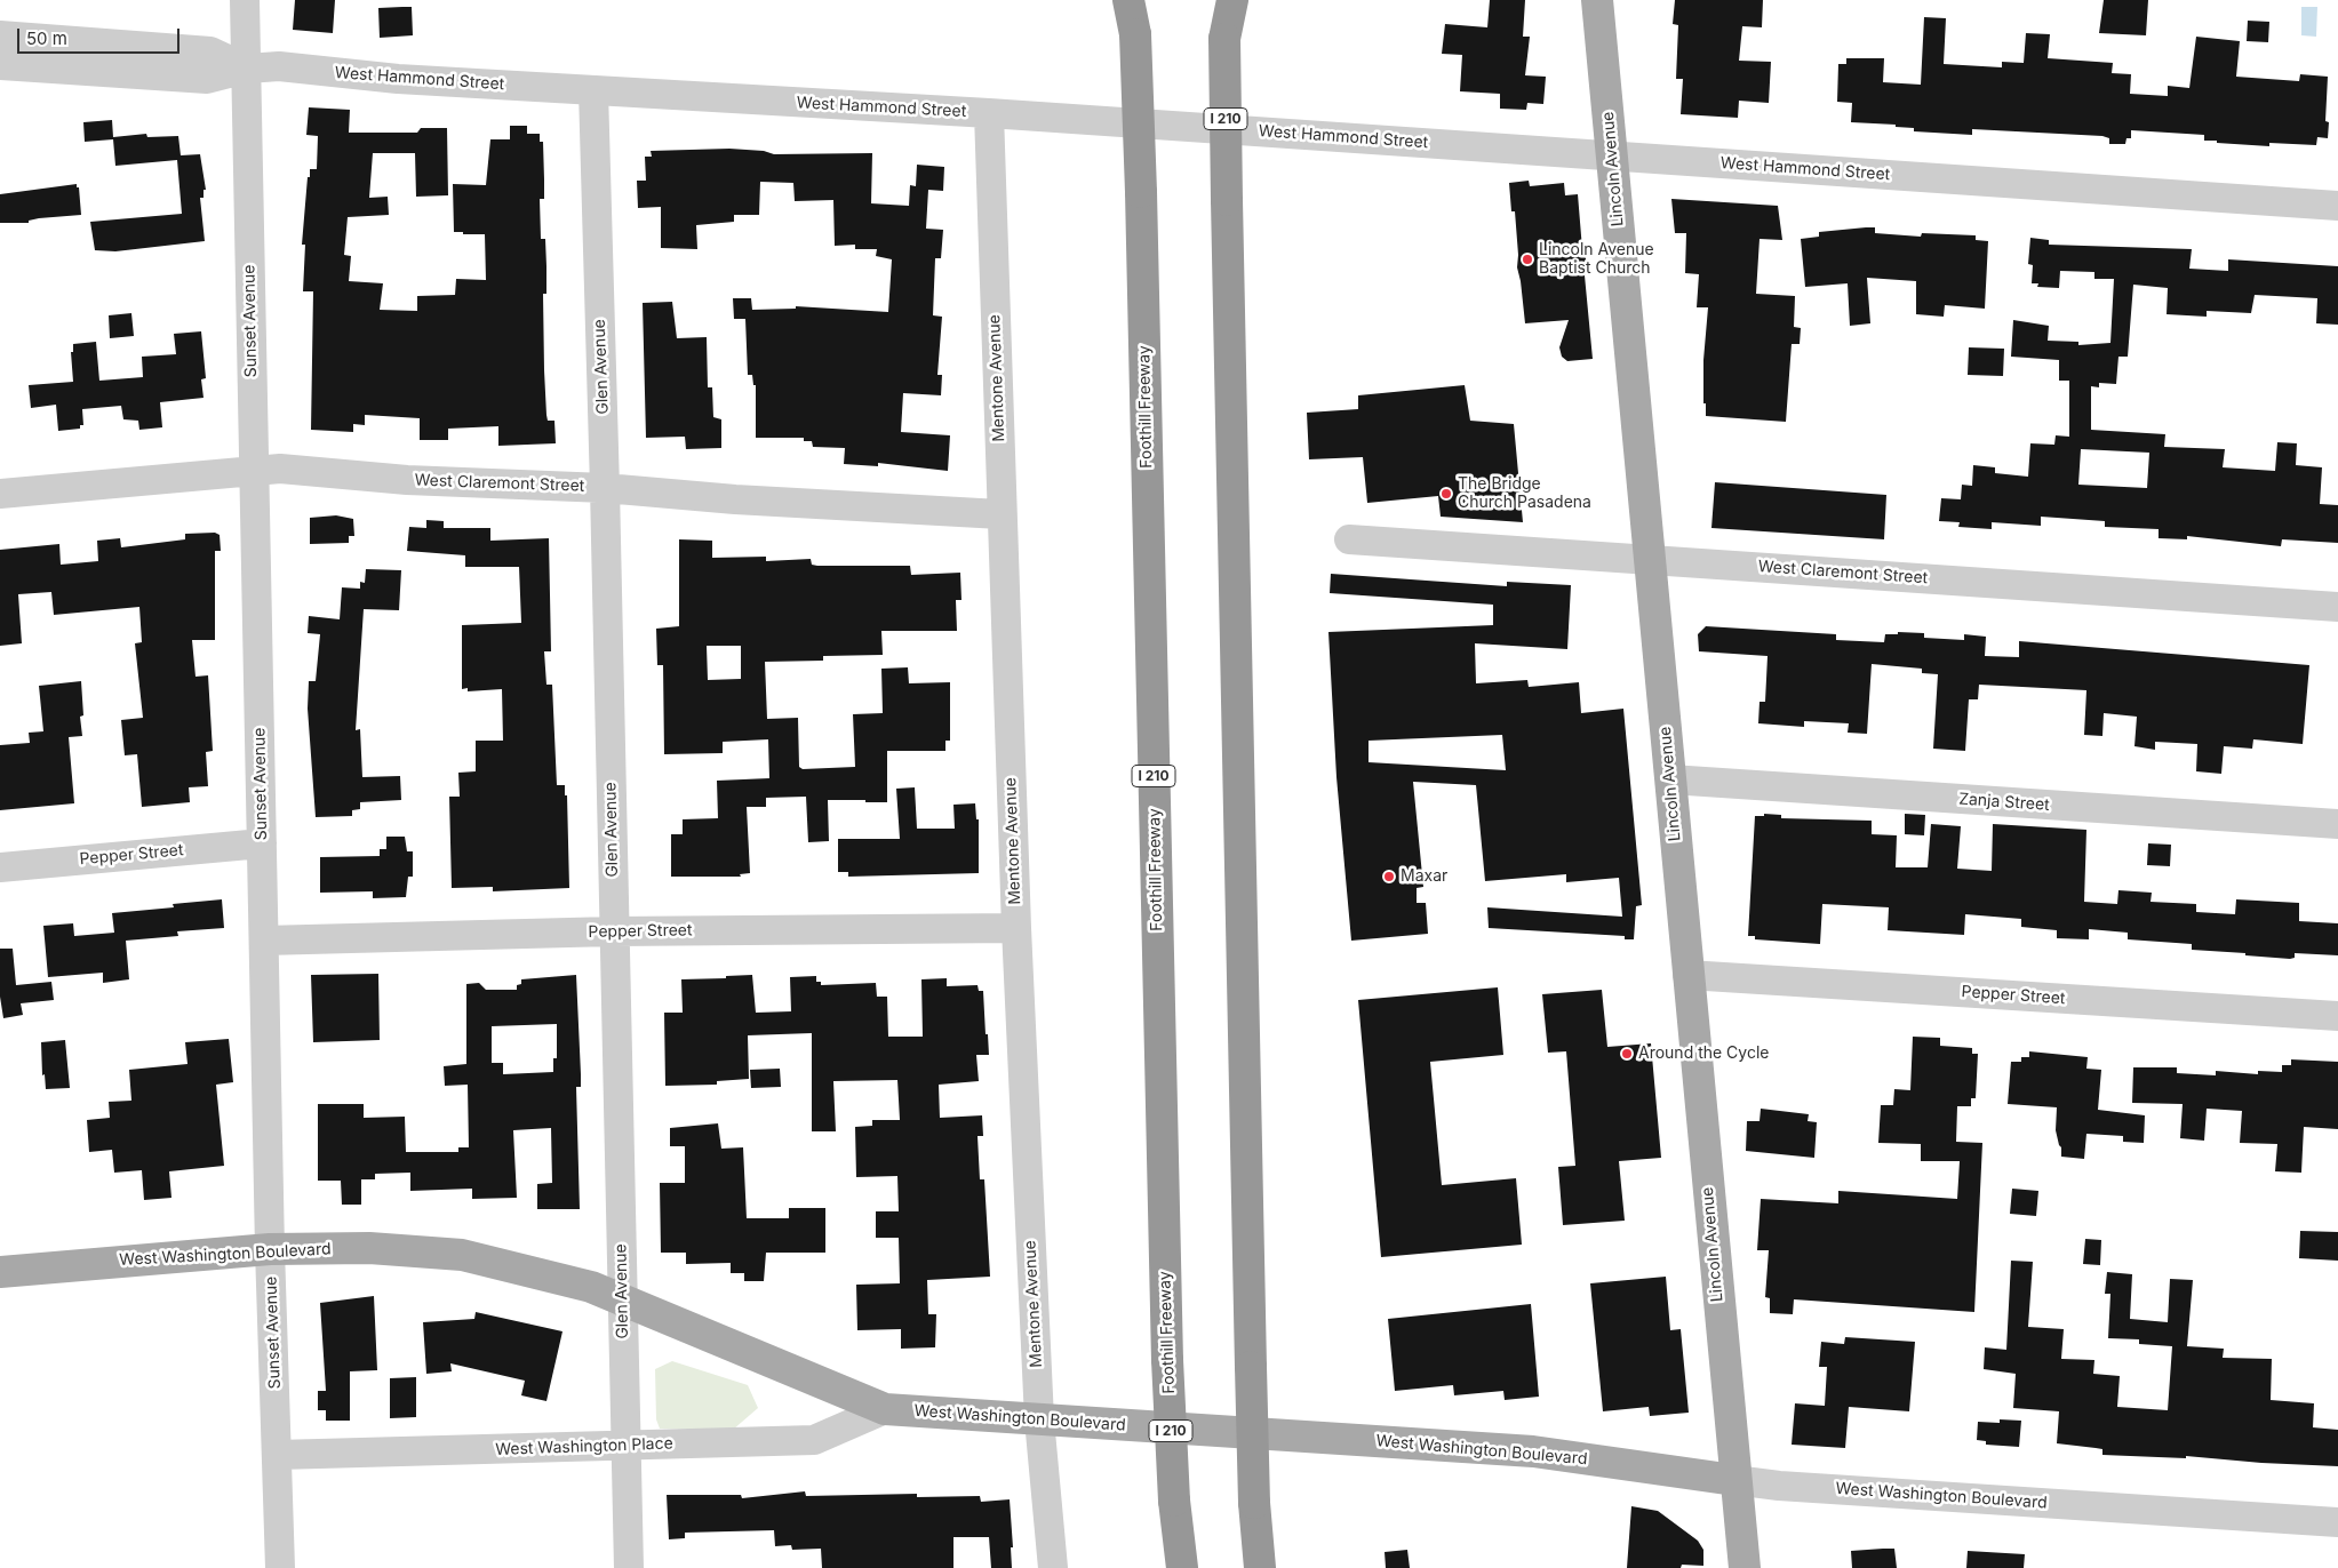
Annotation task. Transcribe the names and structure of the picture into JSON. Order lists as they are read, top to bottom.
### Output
{
  "streets": {
    "highway": ["I 210", "Foothill Freeway"],
    "main road": ["Lincoln Avenue", "West Washington Boulevard"],
    "street": [
      "West Hammond Street",
      "Sunset Avenue",
      "Glen Avenue",
      "Mentone Avenue",
      "West Claremont Street",
      "Zanja Street",
      "Pepper Street",
      "West Washington Place"
    ]
  },
  "crossings": [
    ["West Hammond Street", "Lincoln Avenue"],
    ["West Hammond Street", "Sunset Avenue"],
    ["West Hammond Street", "Glen Avenue"],
    ["West Hammond Street", "Mentone Avenue"],
    ["Lincoln Avenue", "West Claremont Street"],
    ["Lincoln Avenue", "Zanja Street"],
    ["Lincoln Avenue", "Pepper Street"],
    ["Lincoln Avenue", "West Washington Boulevard"],
    ["Sunset Avenue", "West Claremont Street"],
    ["Sunset Avenue", "Pepper Street"],
    ["Sunset Avenue", "West Washington Boulevard"],
    ["Sunset Avenue", "West Washington Place"],
    ["Glen Avenue", "West Claremont Street"],
    ["Glen Avenue", "Pepper Street"],
    ["Glen Avenue", "West Washington Boulevard"],
    ["Glen Avenue", "West Washington Place"],
    ["Mentone Avenue", "West Claremont Street"],
    ["Mentone Avenue", "Pepper Street"],
    ["Mentone Avenue", "West Washington Boulevard"],
    ["West Washington Boulevard", "West Washington Place"]
  ],
  "places": [
    "Lincoln Avenue Baptist Church",
    "The Bridge Church Pasadena",
    "Maxar",
    "Around the Cycle"
  ],
  "scale_bar": "50 m"
}
